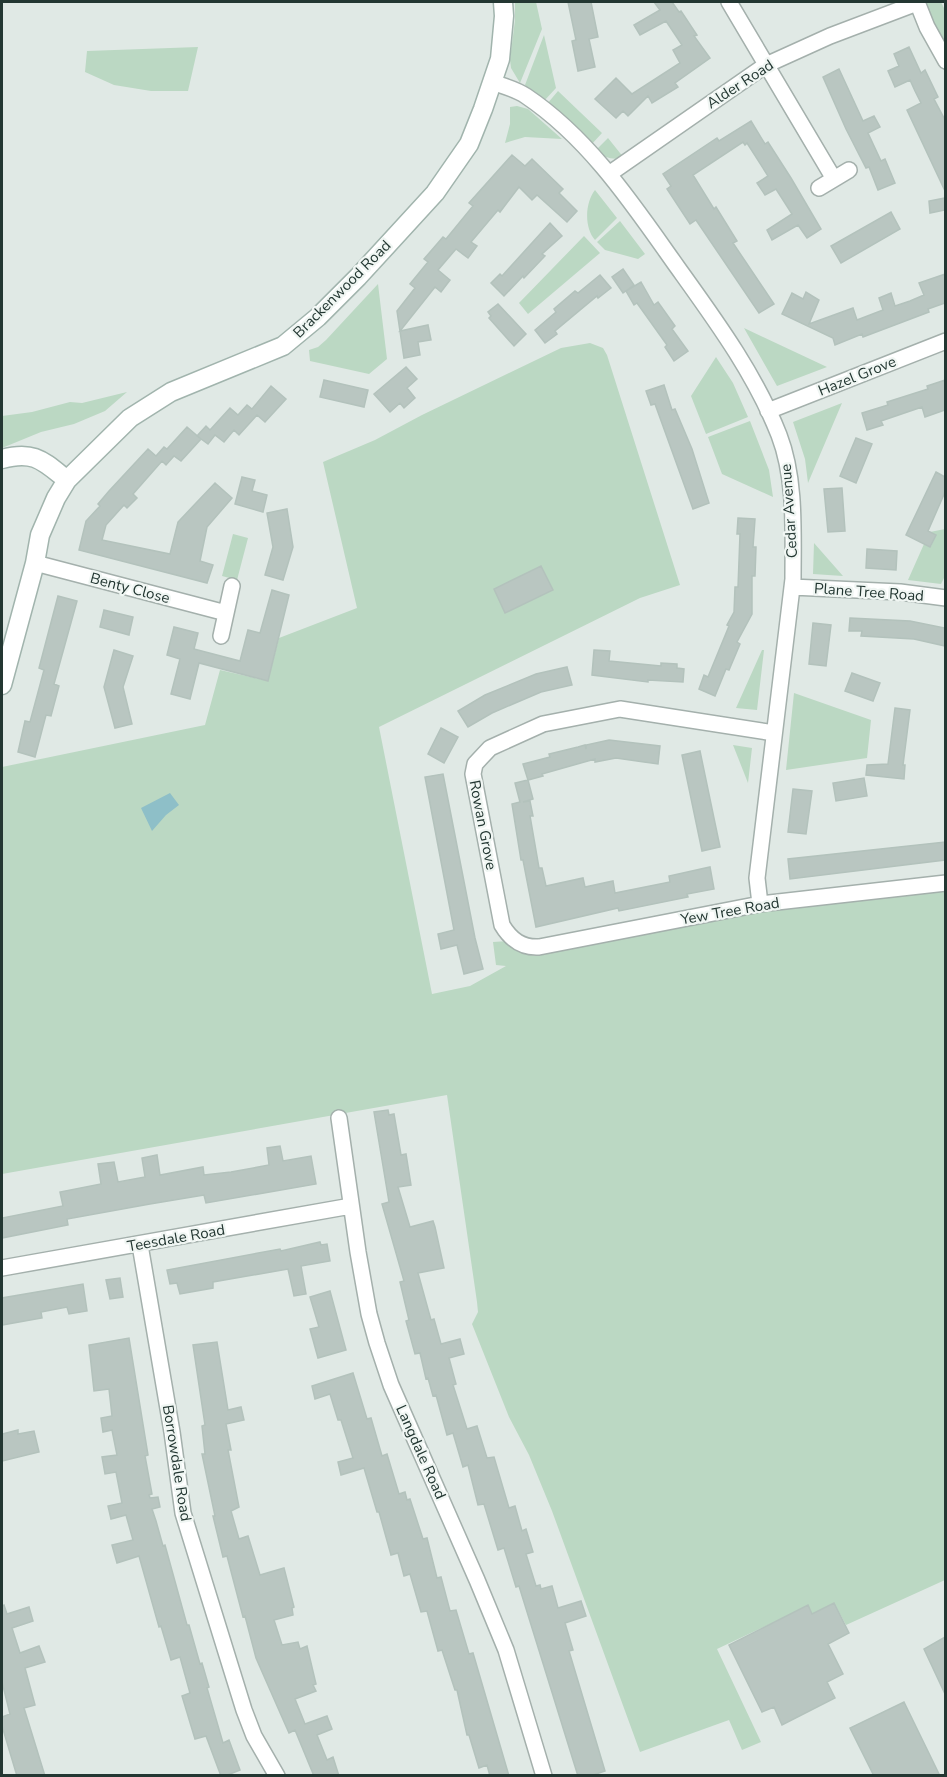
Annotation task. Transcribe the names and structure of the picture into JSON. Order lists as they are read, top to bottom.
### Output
{
  "streets": {
    "street": [
      "Alder Road",
      "Brackenwood Road",
      "Hazel Grove",
      "Cedar Avenue",
      "Benty Close",
      "Plane Tree Road",
      "Rowan Grove",
      "Yew Tree Road",
      "Teesdale Road",
      "Langdale Road",
      "Borrowdale Road"
    ]
  },
  "crossings": [
    ["Alder Road", "Cedar Avenue"],
    ["Brackenwood Road", "Cedar Avenue"],
    ["Brackenwood Road", "Benty Close"],
    ["Hazel Grove", "Cedar Avenue"],
    ["Cedar Avenue", "Plane Tree Road"],
    ["Cedar Avenue", "Rowan Grove"],
    ["Cedar Avenue", "Yew Tree Road"],
    ["Rowan Grove", "Yew Tree Road"],
    ["Teesdale Road", "Langdale Road"],
    ["Teesdale Road", "Borrowdale Road"]
  ]
}
